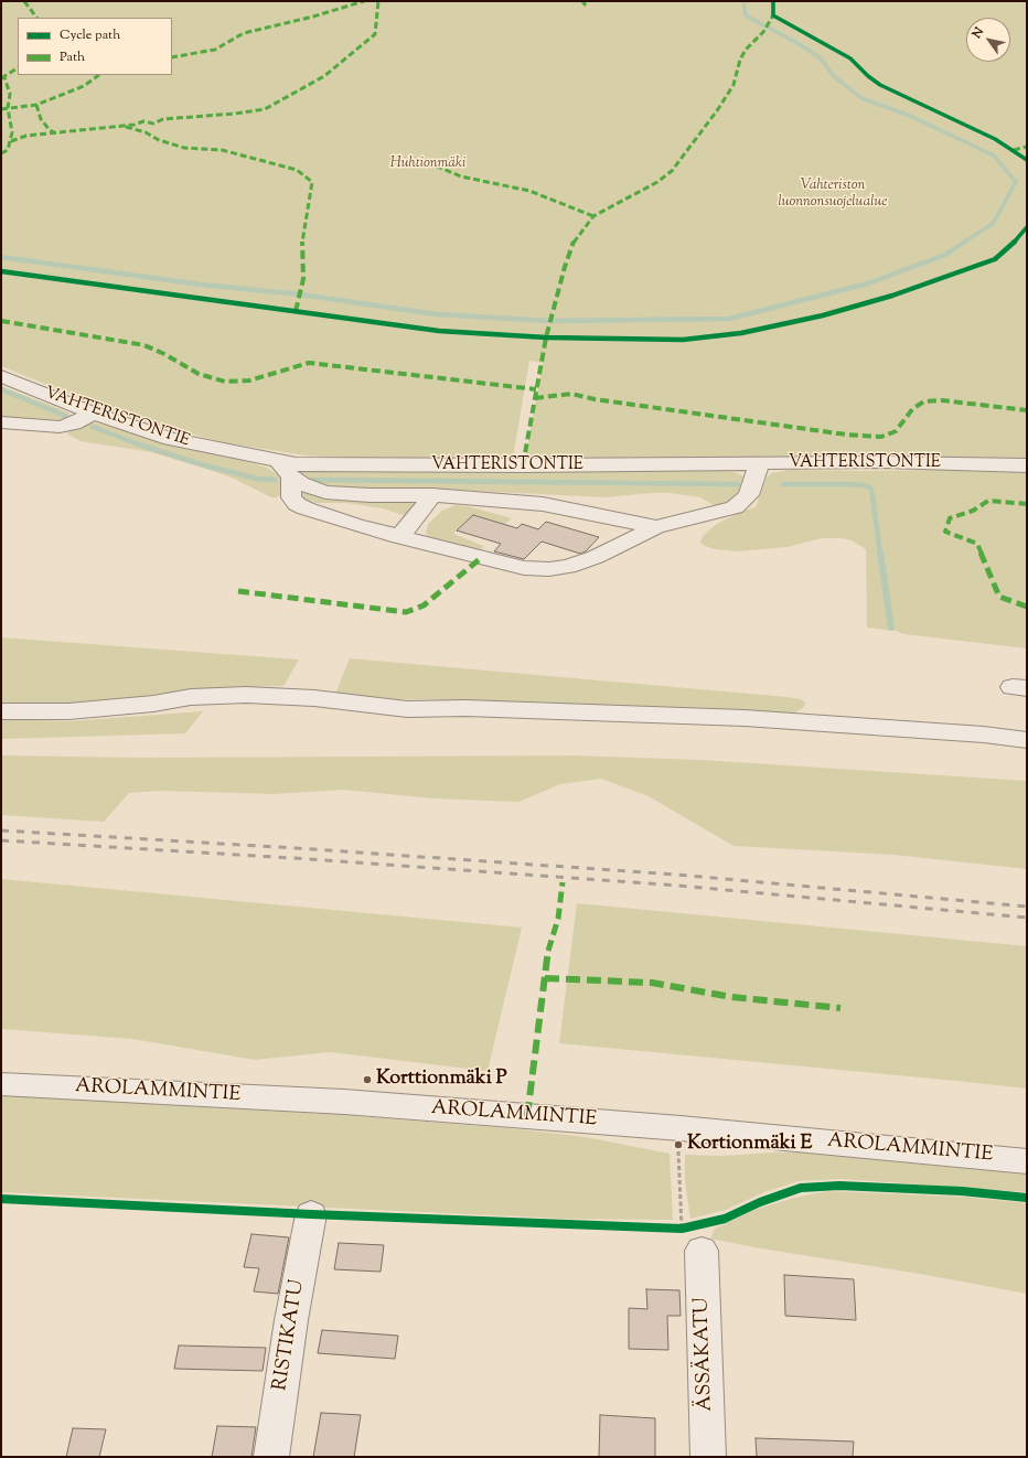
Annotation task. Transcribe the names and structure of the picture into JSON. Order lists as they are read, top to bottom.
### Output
{
  "streets": {
    "street": [
      "VAHTERISTONTIE",
      "AROLAMMINTIE",
      "RISTIKATU",
      "ÄSSÄKATU"
    ]
  },
  "parks": ["Huhtionmäki", "Vahteriston luonnonsuojelualue"],
  "places": ["Korttionmäki P", "Kortionmäki E"],
  "legend": ["Cycle path", "Path"],
  "north": "top left"
}
